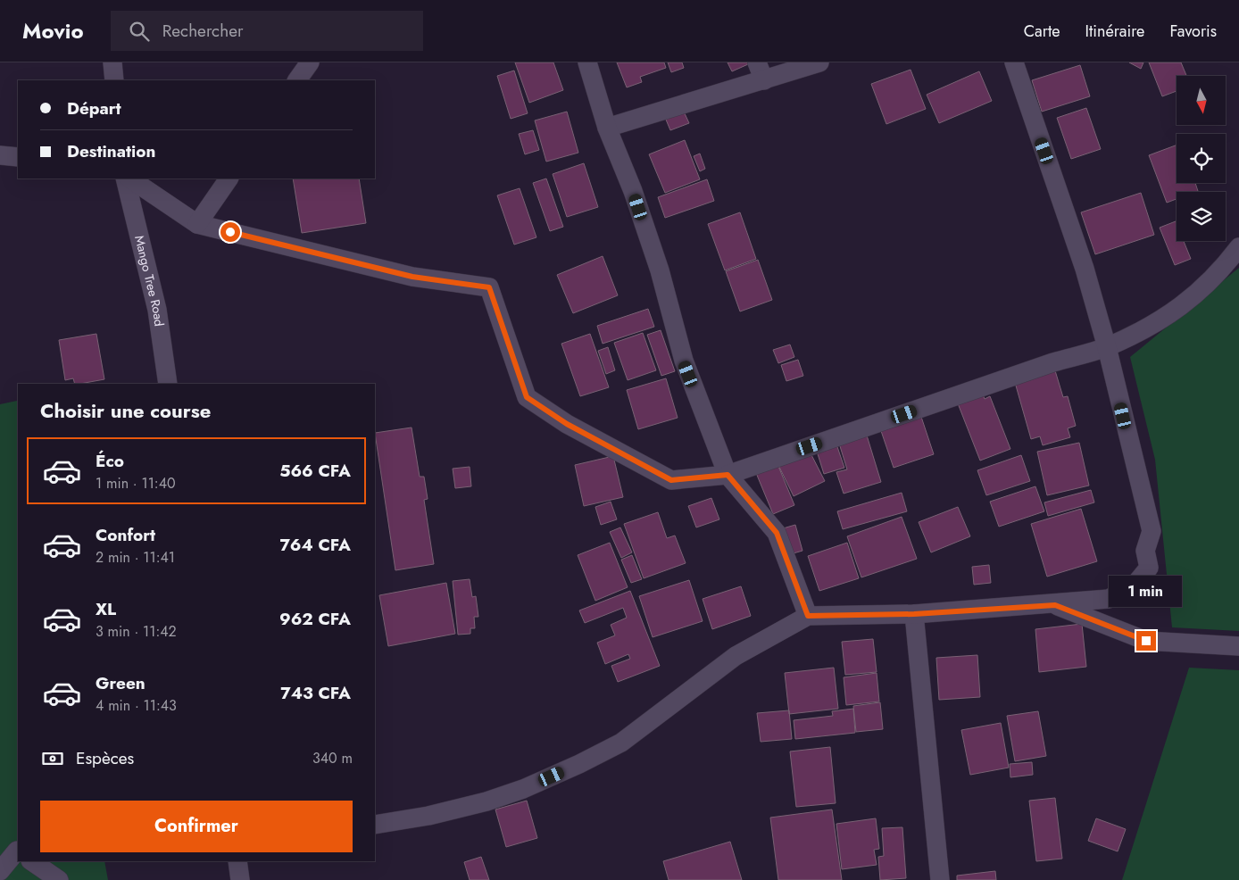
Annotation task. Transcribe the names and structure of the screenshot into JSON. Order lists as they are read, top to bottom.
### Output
{
  "streets": {
    "street": ["Mango Tree Road"]
  },
  "north": "bottom",
  "page": {
    "header": "Movio",
    "search": "Rechercher",
    "nav": ["Carte", "Itinéraire", "Favoris"],
    "banner": ["Départ", "Destination"],
    "heading": "Choisir une course",
    "list": [
      {
        "name": "Éco",
        "note": "1 min · 11:40",
        "value": "566 CFA"
      },
      {
        "name": "Confort",
        "note": "2 min · 11:41",
        "value": "764 CFA"
      },
      {
        "name": "XL",
        "note": "3 min · 11:42",
        "value": "962 CFA"
      },
      {
        "name": "Green",
        "note": "4 min · 11:43",
        "value": "743 CFA"
      }
    ],
    "bubble": "1 min",
    "pay": ["Espèces", "340 m"],
    "buttons": "Confirmer"
  }
}
